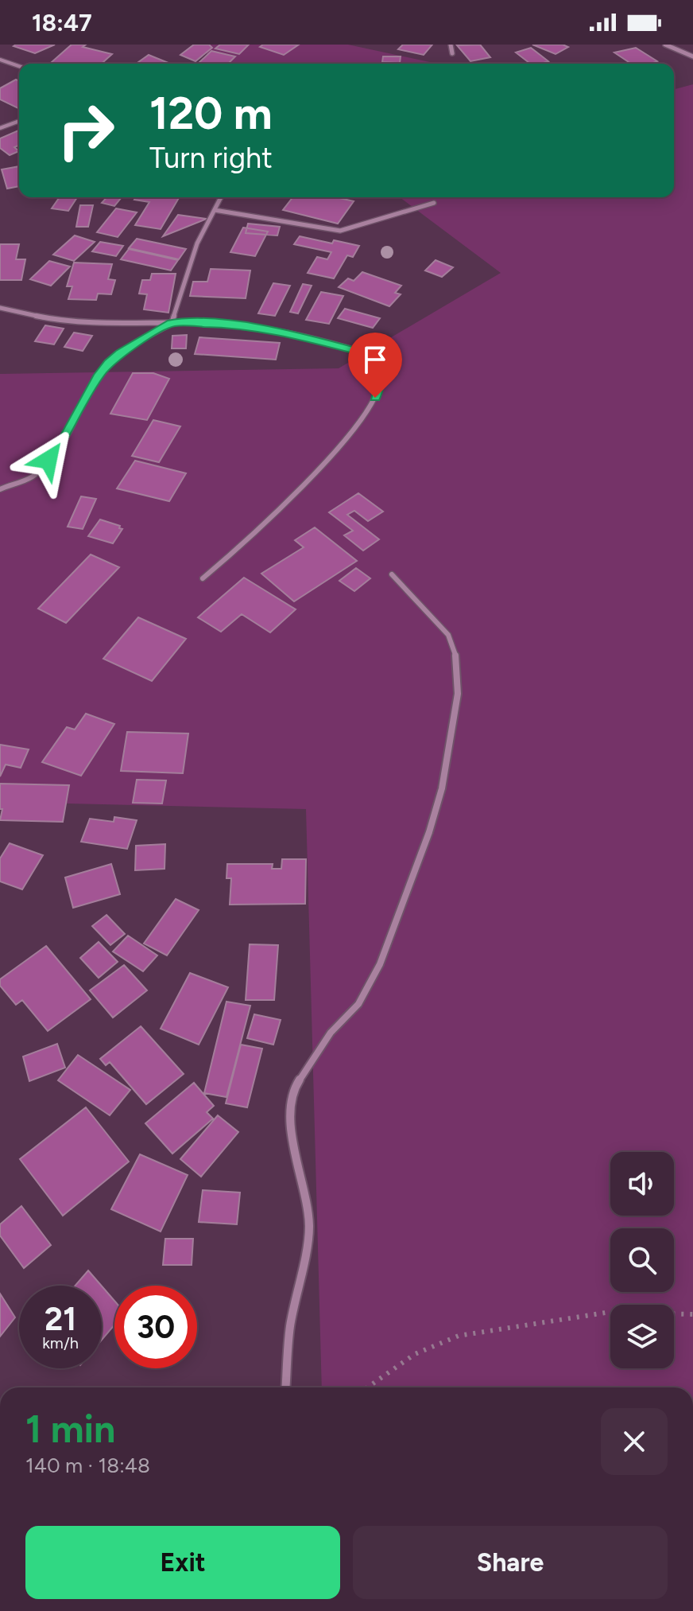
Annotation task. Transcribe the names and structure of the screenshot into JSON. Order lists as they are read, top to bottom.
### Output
{
  "page": {
    "status": "18:47",
    "turn": ["120 m", "Turn right"],
    "speed": "21 km/h",
    "limit": "30",
    "heading": ["1 min", "140 m · 18:48"],
    "buttons": ["Exit", "Share"]
  }
}
